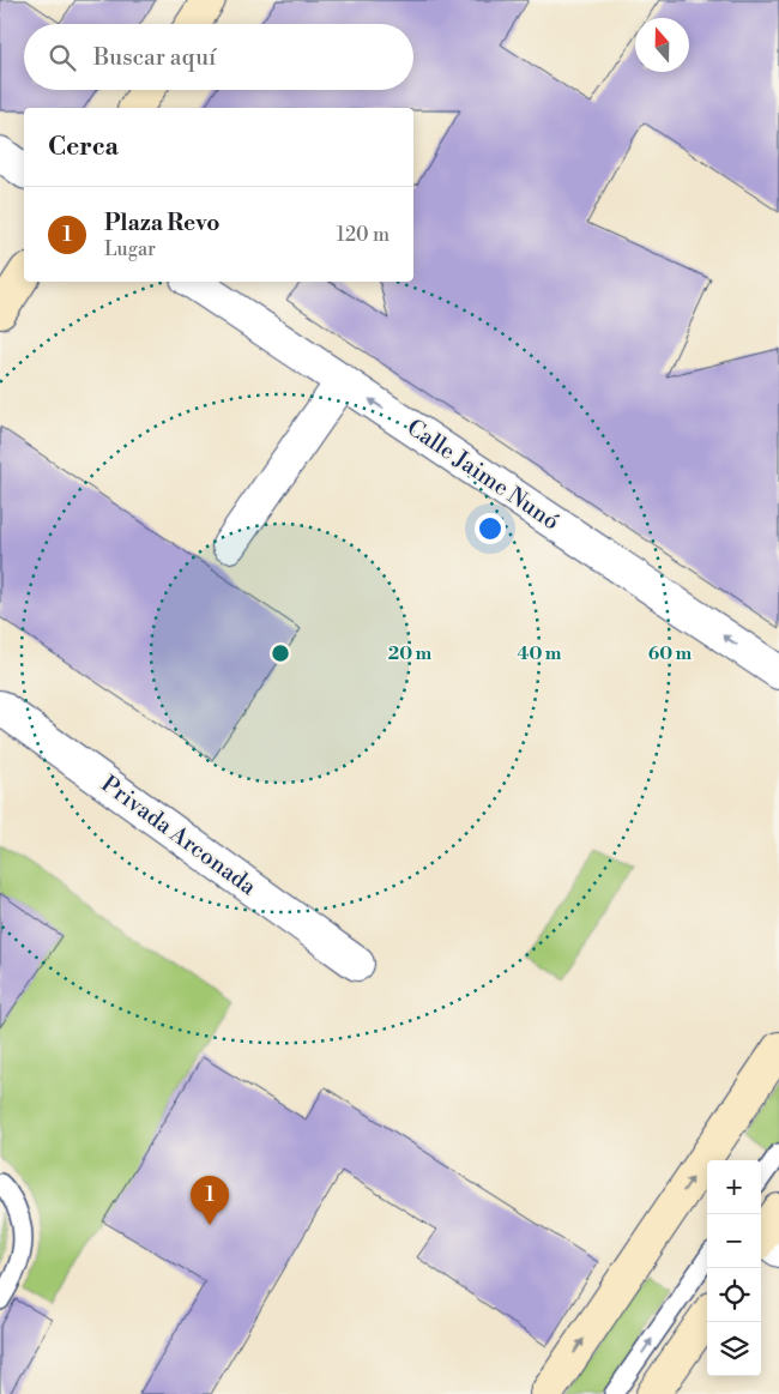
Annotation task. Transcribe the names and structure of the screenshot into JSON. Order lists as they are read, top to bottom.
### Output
{
  "streets": {
    "street": ["Calle Jaime Nunó", "Privada Arconada"]
  },
  "one_way": ["Calle Jaime Nunó"],
  "north": "top",
  "page": {
    "search": "Buscar aquí",
    "heading": "Cerca",
    "list": [
      {
        "mark": "1",
        "name": "Plaza Revo",
        "note": "Lugar",
        "value": "120 m"
      }
    ],
    "map_buttons": ["+", "−"],
    "pins": "1"
  },
  "rings": ["20 m", "40 m", "60 m"]
}
